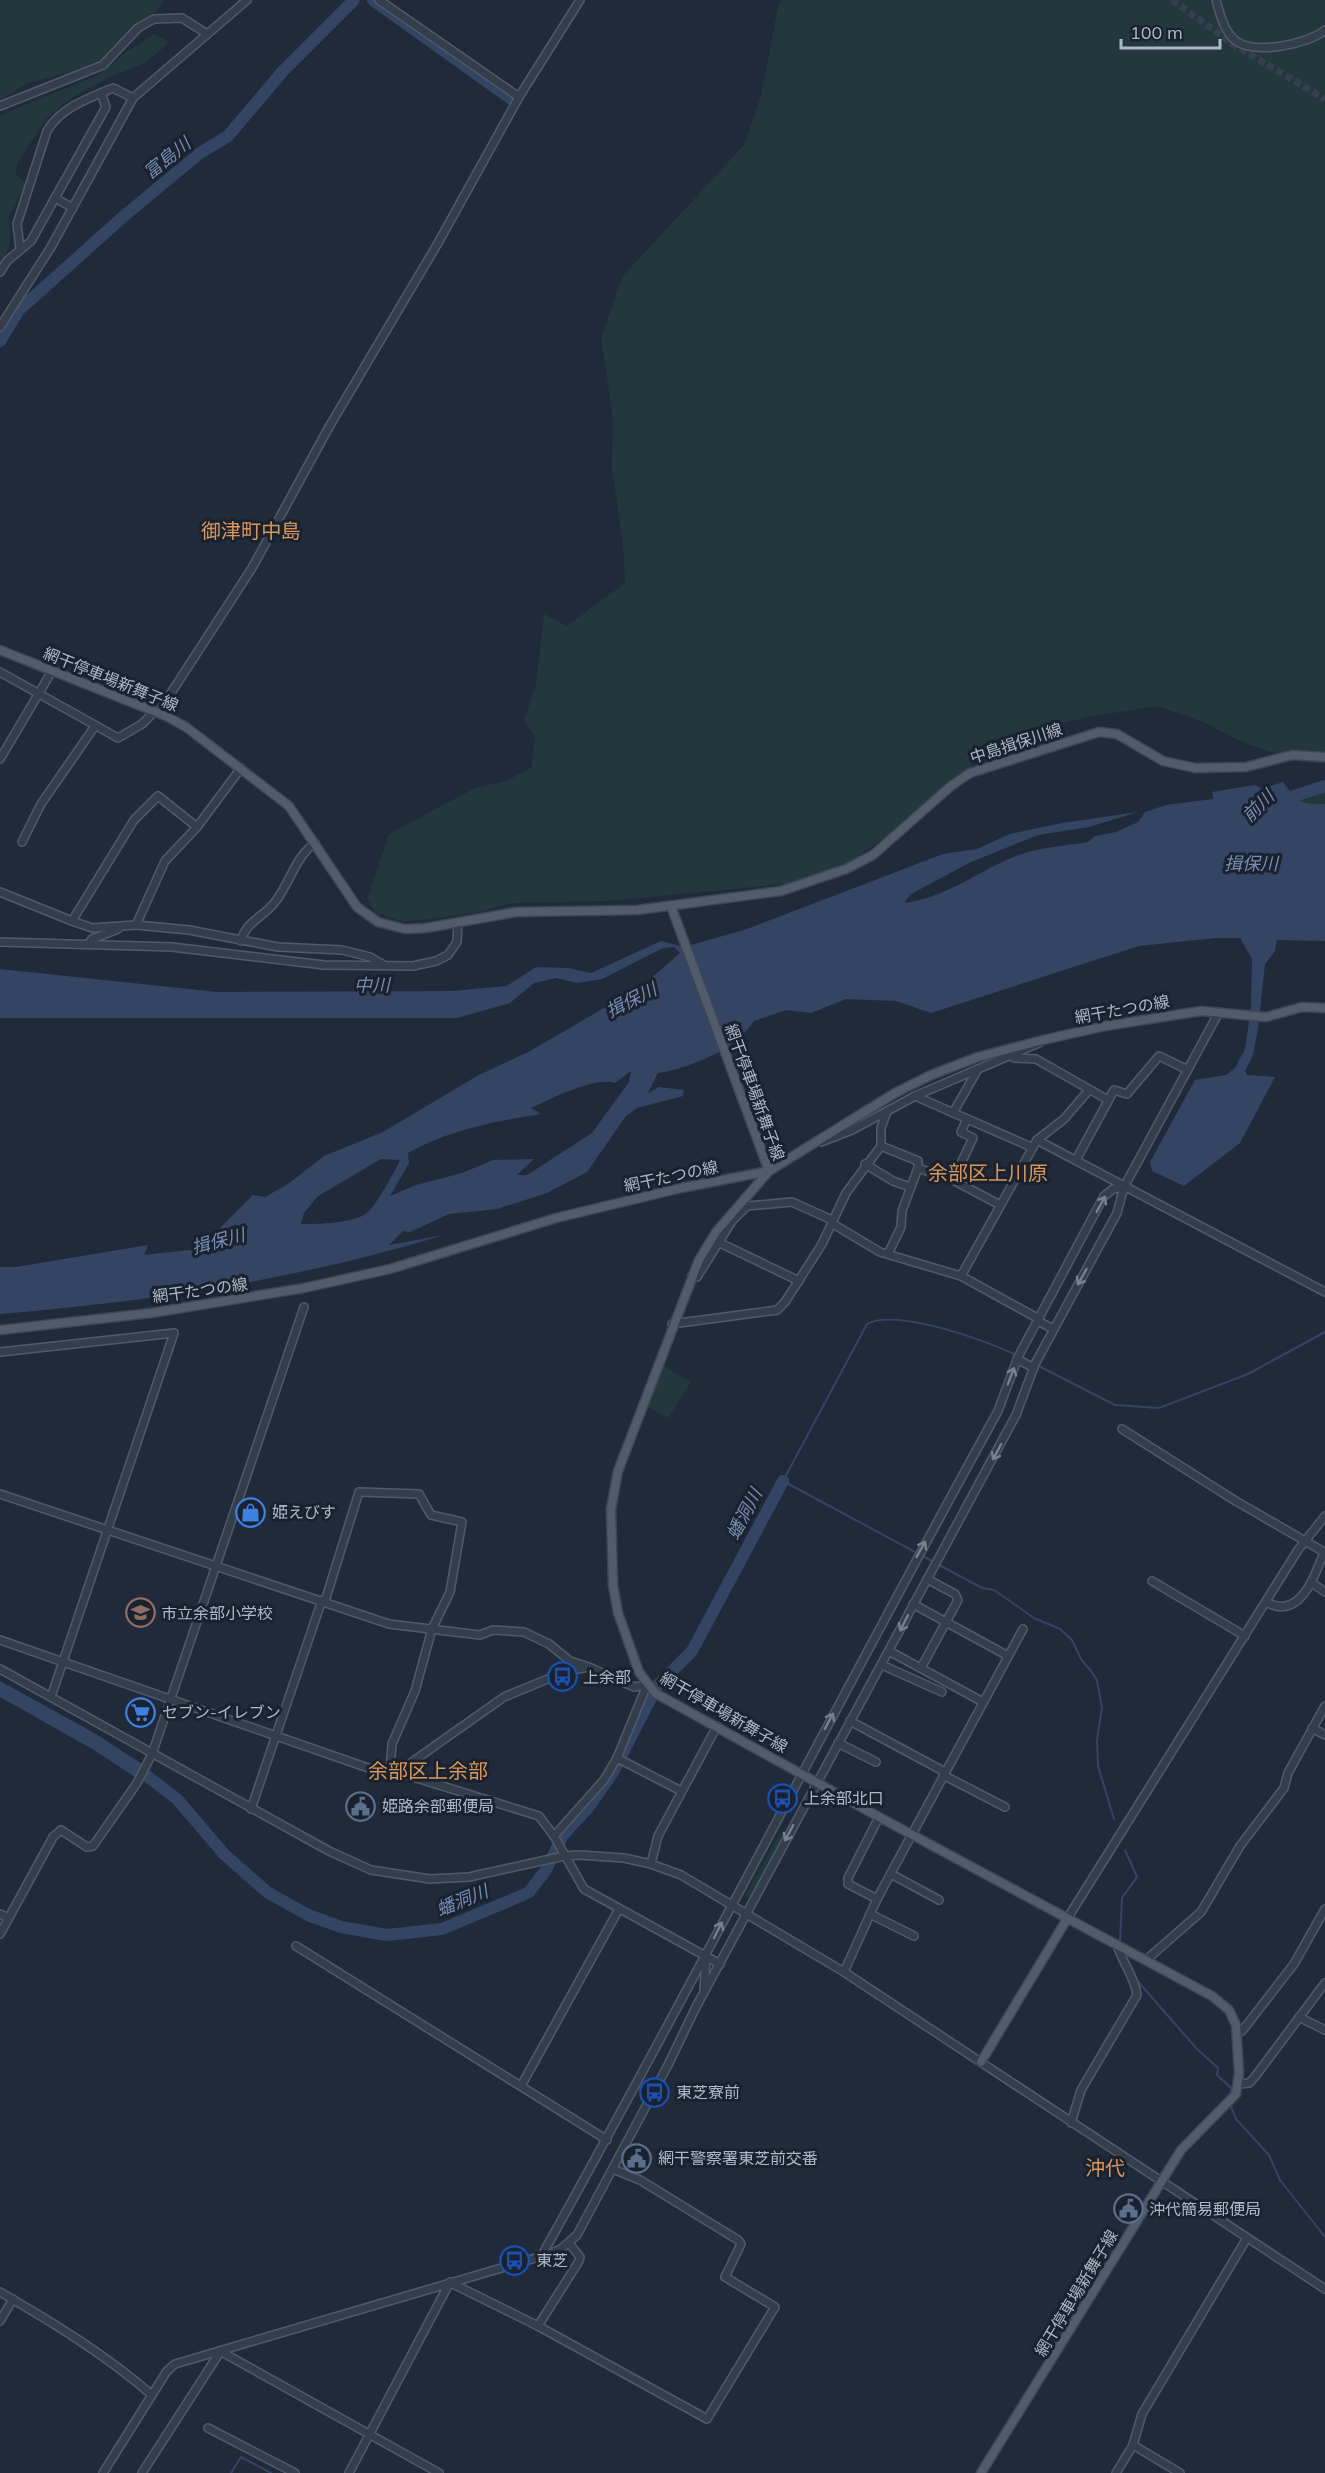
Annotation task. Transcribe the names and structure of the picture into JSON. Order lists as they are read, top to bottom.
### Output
{
  "streets": {
    "main road": ["網干停車場新舞子線", "中島揖保川線", "網干たつの線"]
  },
  "crossings": [
    ["網干停車場新舞子線", "中島揖保川線"],
    ["網干停車場新舞子線", "網干たつの線"]
  ],
  "districts": [
    "御津町中島",
    "余部区上川原",
    "余部区上余部",
    "沖代"
  ],
  "water": [
    "富島川",
    "前川",
    "揖保川",
    "中川",
    "蟠洞川"
  ],
  "places": {
    "shop": ["姫えびす"],
    "school or university": ["市立余部小学校"],
    "bus stop": [
      "上余部",
      "上余部北口",
      "東芝寮前",
      "東芝"
    ],
    "supermarket": ["セブン-イレブン"],
    "public building": ["姫路余部郵便局", "網干警察署東芝前交番", "沖代簡易郵便局"]
  },
  "scale_bar": "100 m"
}
